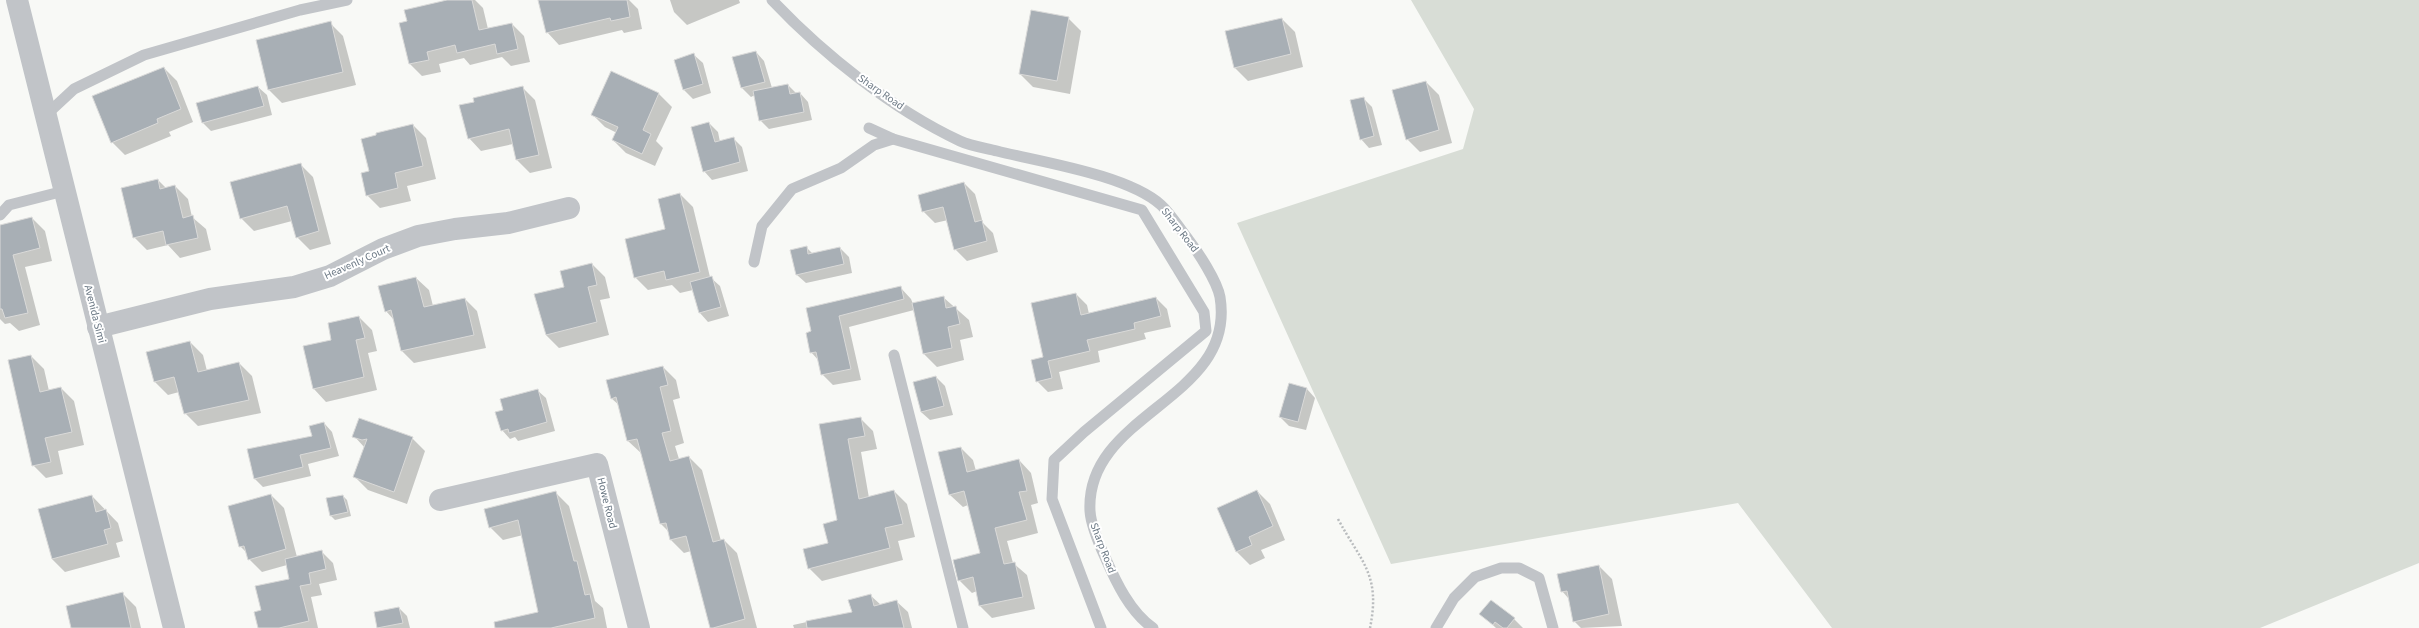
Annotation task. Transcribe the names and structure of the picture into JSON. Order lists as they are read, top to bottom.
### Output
{
  "streets": {
    "street": ["Heavenly Court", "Avenida Simi", "Howe Road"],
    "lane": ["Sharp Road"]
  },
  "crossings": [
    ["Heavenly Court", "Avenida Simi"]
  ]
}
